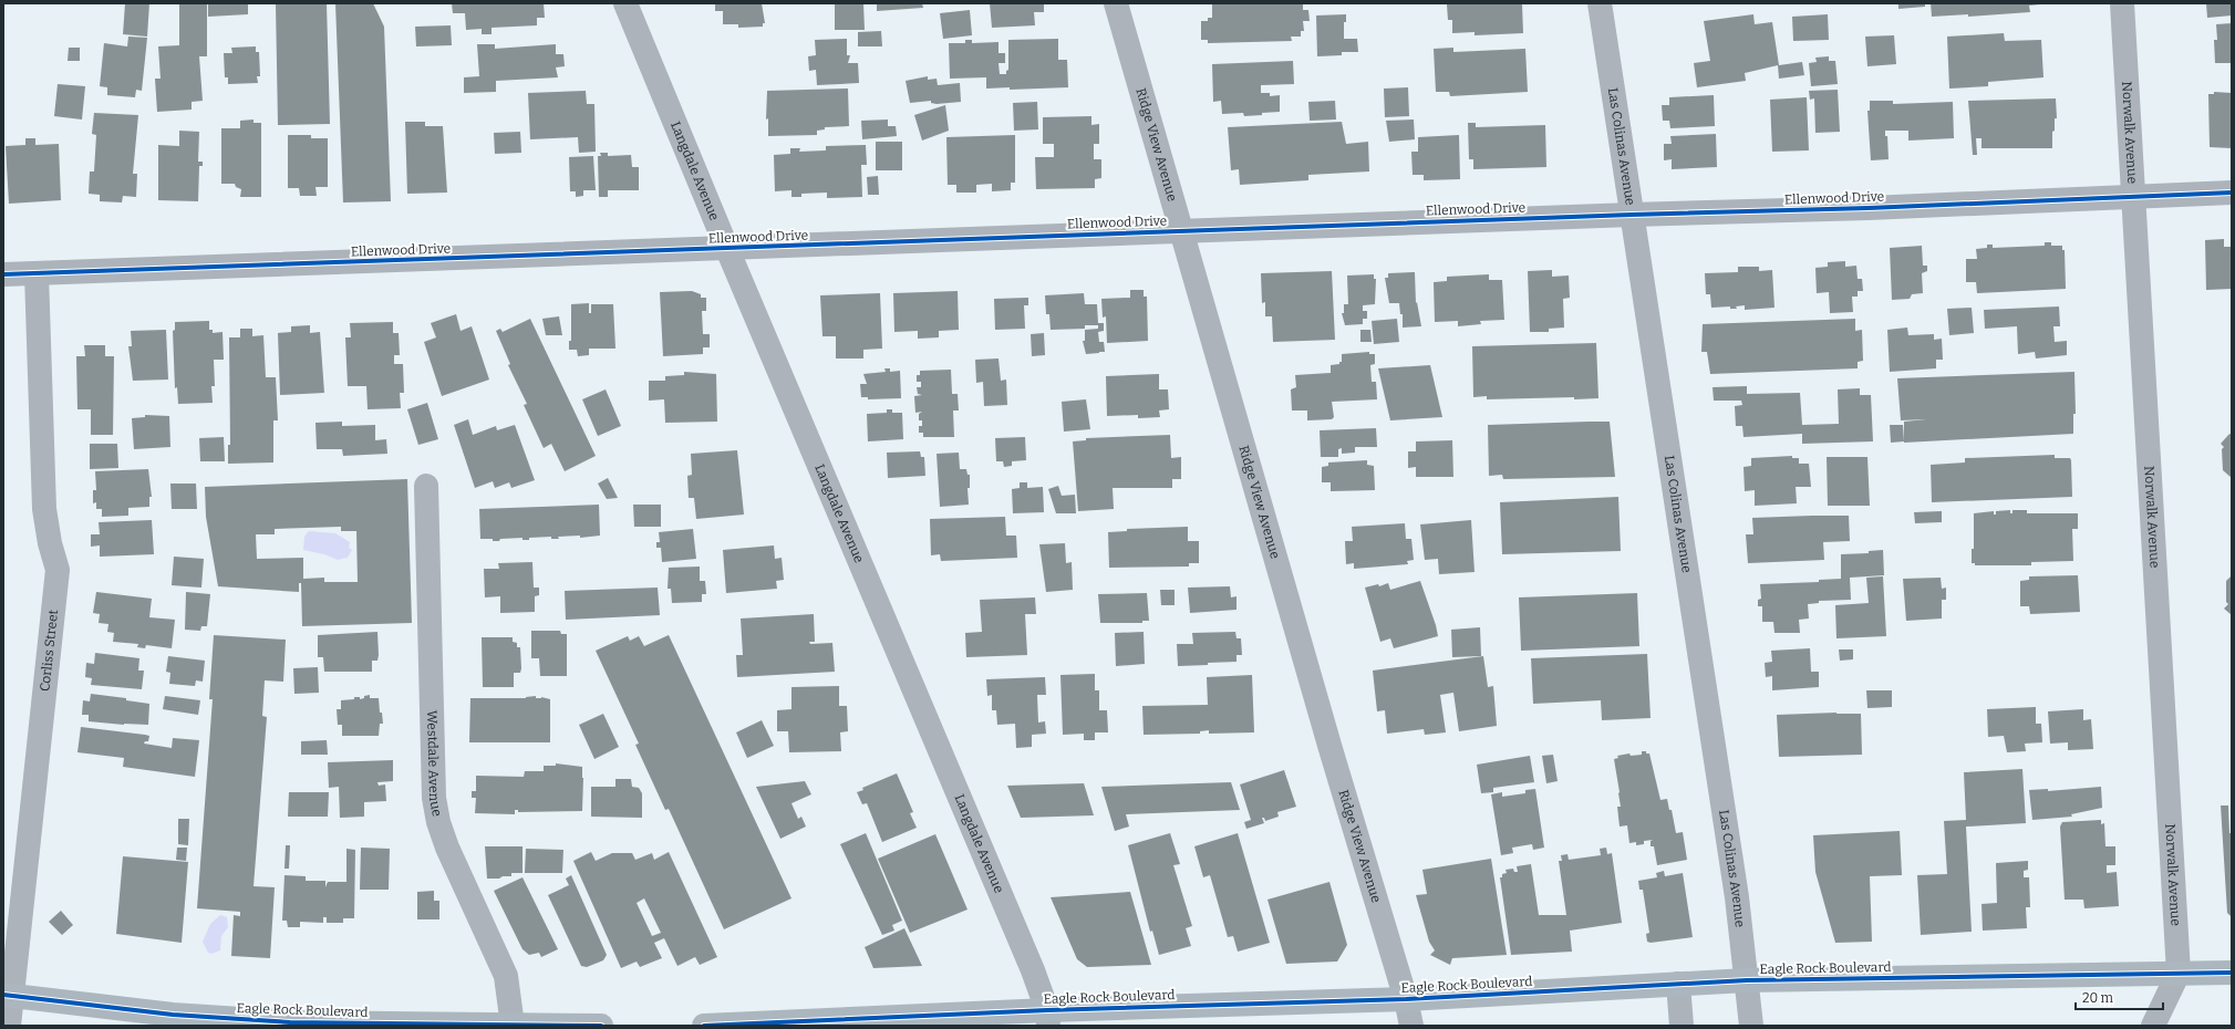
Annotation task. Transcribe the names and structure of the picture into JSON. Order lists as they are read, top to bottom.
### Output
{
  "streets": {
    "main road": ["Eagle Rock Boulevard"],
    "street": [
      "Norwalk Avenue",
      "Ridge View Avenue",
      "Las Colinas Avenue",
      "Langdale Avenue",
      "Ellenwood Drive",
      "Corliss Street",
      "Westdale Avenue"
    ]
  },
  "crossings": [
    ["Norwalk Avenue", "Ellenwood Drive"],
    ["Norwalk Avenue", "Eagle Rock Boulevard"],
    ["Ridge View Avenue", "Ellenwood Drive"],
    ["Ridge View Avenue", "Eagle Rock Boulevard"],
    ["Las Colinas Avenue", "Ellenwood Drive"],
    ["Las Colinas Avenue", "Eagle Rock Boulevard"],
    ["Langdale Avenue", "Ellenwood Drive"],
    ["Langdale Avenue", "Eagle Rock Boulevard"],
    ["Ellenwood Drive", "Corliss Street"],
    ["Corliss Street", "Eagle Rock Boulevard"],
    ["Westdale Avenue", "Eagle Rock Boulevard"]
  ],
  "scale_bar": "20 m"
}
